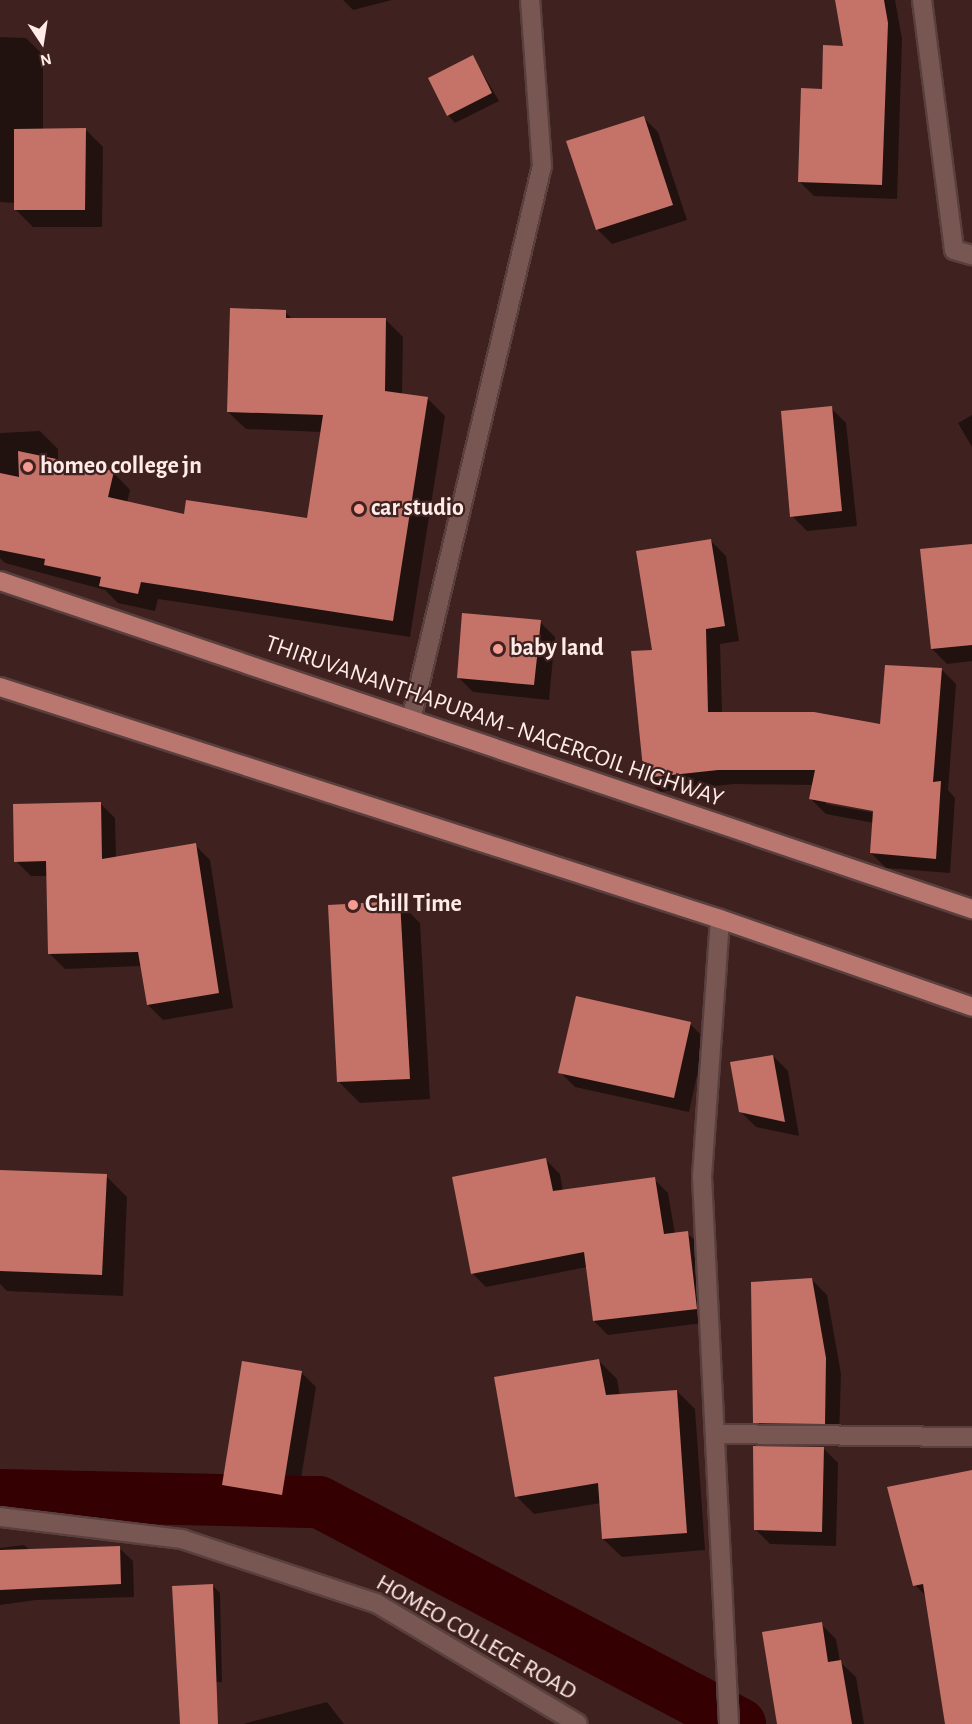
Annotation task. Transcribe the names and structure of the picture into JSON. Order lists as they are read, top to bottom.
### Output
{
  "streets": {
    "main road": ["THIRUVANANTHAPURAM - NAGERCOIL HIGHWAY"],
    "street": ["HOMEO COLLEGE ROAD"]
  },
  "places": [
    "homeo college jn",
    "car studio",
    "baby land",
    "Chill Time"
  ],
  "north": "bottom"
}
